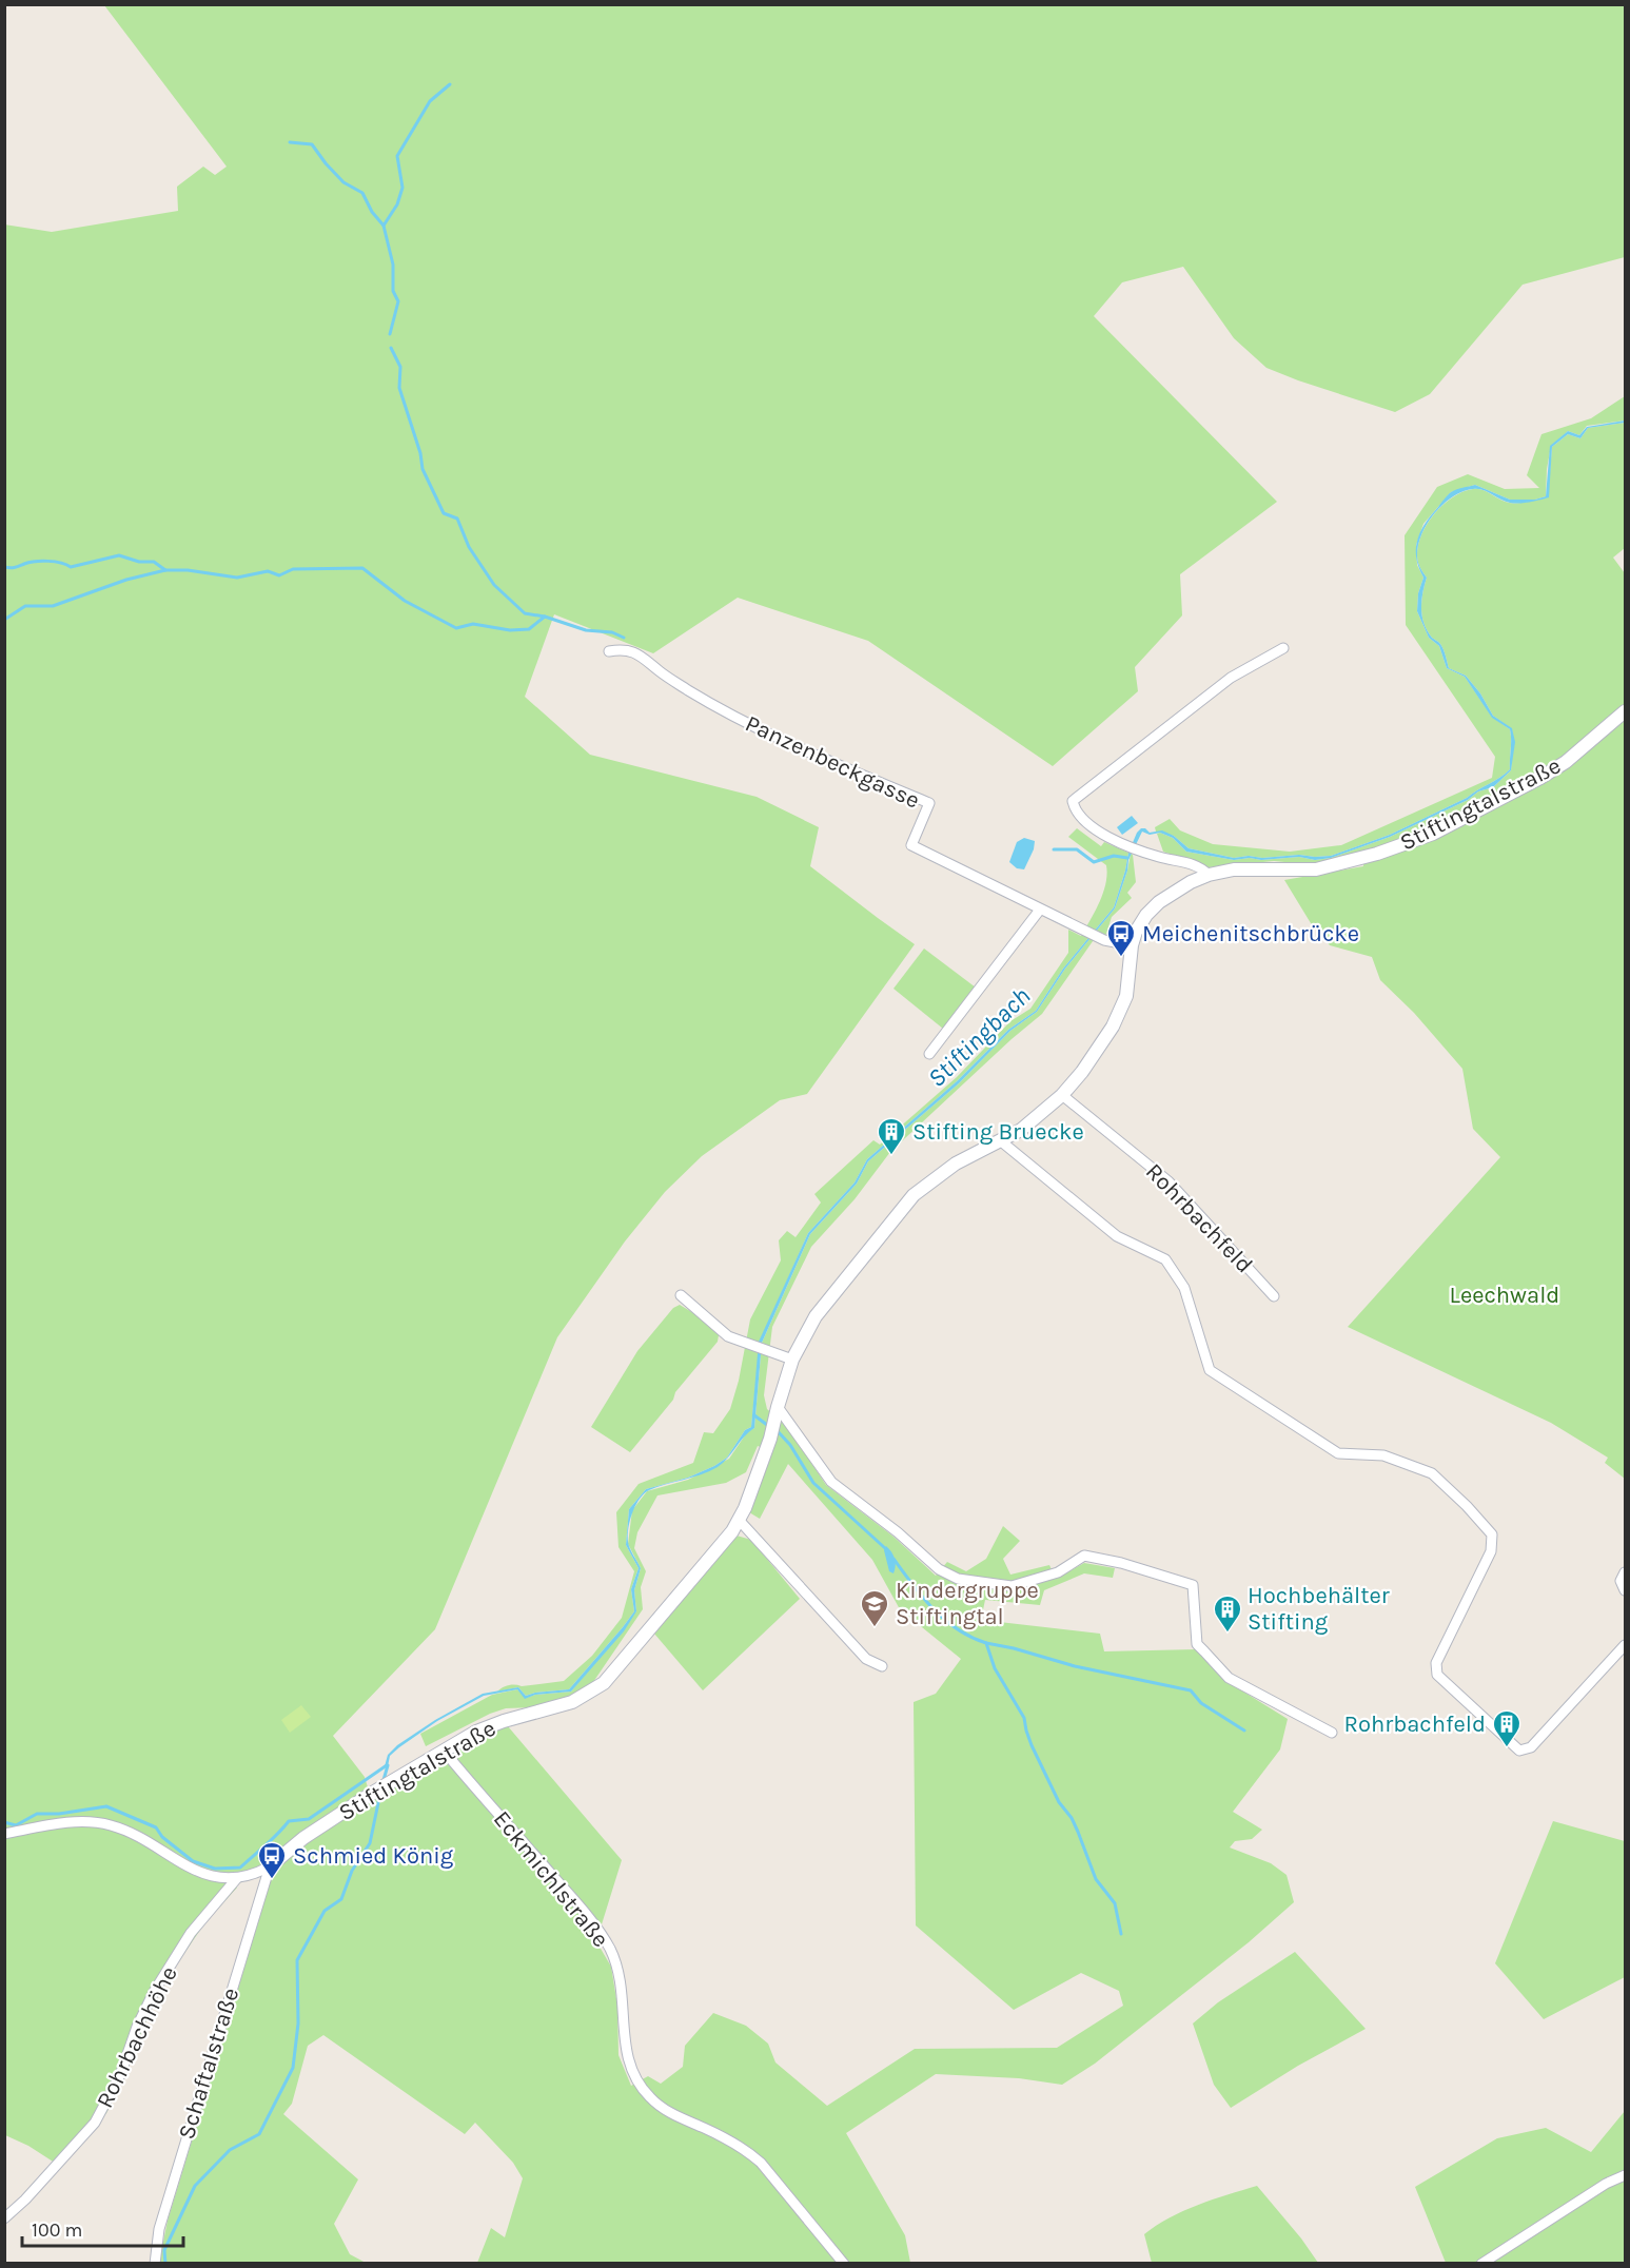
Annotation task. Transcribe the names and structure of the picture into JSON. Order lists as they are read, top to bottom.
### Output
{
  "streets": {
    "street": [
      "Panzenbeckgasse",
      "Stiftingtalstraße",
      "Rohrbachfeld",
      "Eckmichlstraße",
      "Rohrbachhöhe",
      "Schaftalstraße"
    ]
  },
  "crossings": [
    ["Panzenbeckgasse", "Stiftingtalstraße"],
    ["Stiftingtalstraße", "Rohrbachfeld"],
    ["Stiftingtalstraße", "Eckmichlstraße"],
    ["Stiftingtalstraße", "Rohrbachhöhe"],
    ["Stiftingtalstraße", "Schaftalstraße"]
  ],
  "water": ["Stiftingbach"],
  "parks": ["Leechwald"],
  "places": {
    "bus stop": ["Meichenitschbrücke", "Schmied König"],
    "building": ["Stifting Bruecke", "Hochbehälter Stifting", "Rohrbachfeld"],
    "school or university": ["Kindergruppe Stiftingtal"]
  },
  "scale_bar": "100 m"
}
